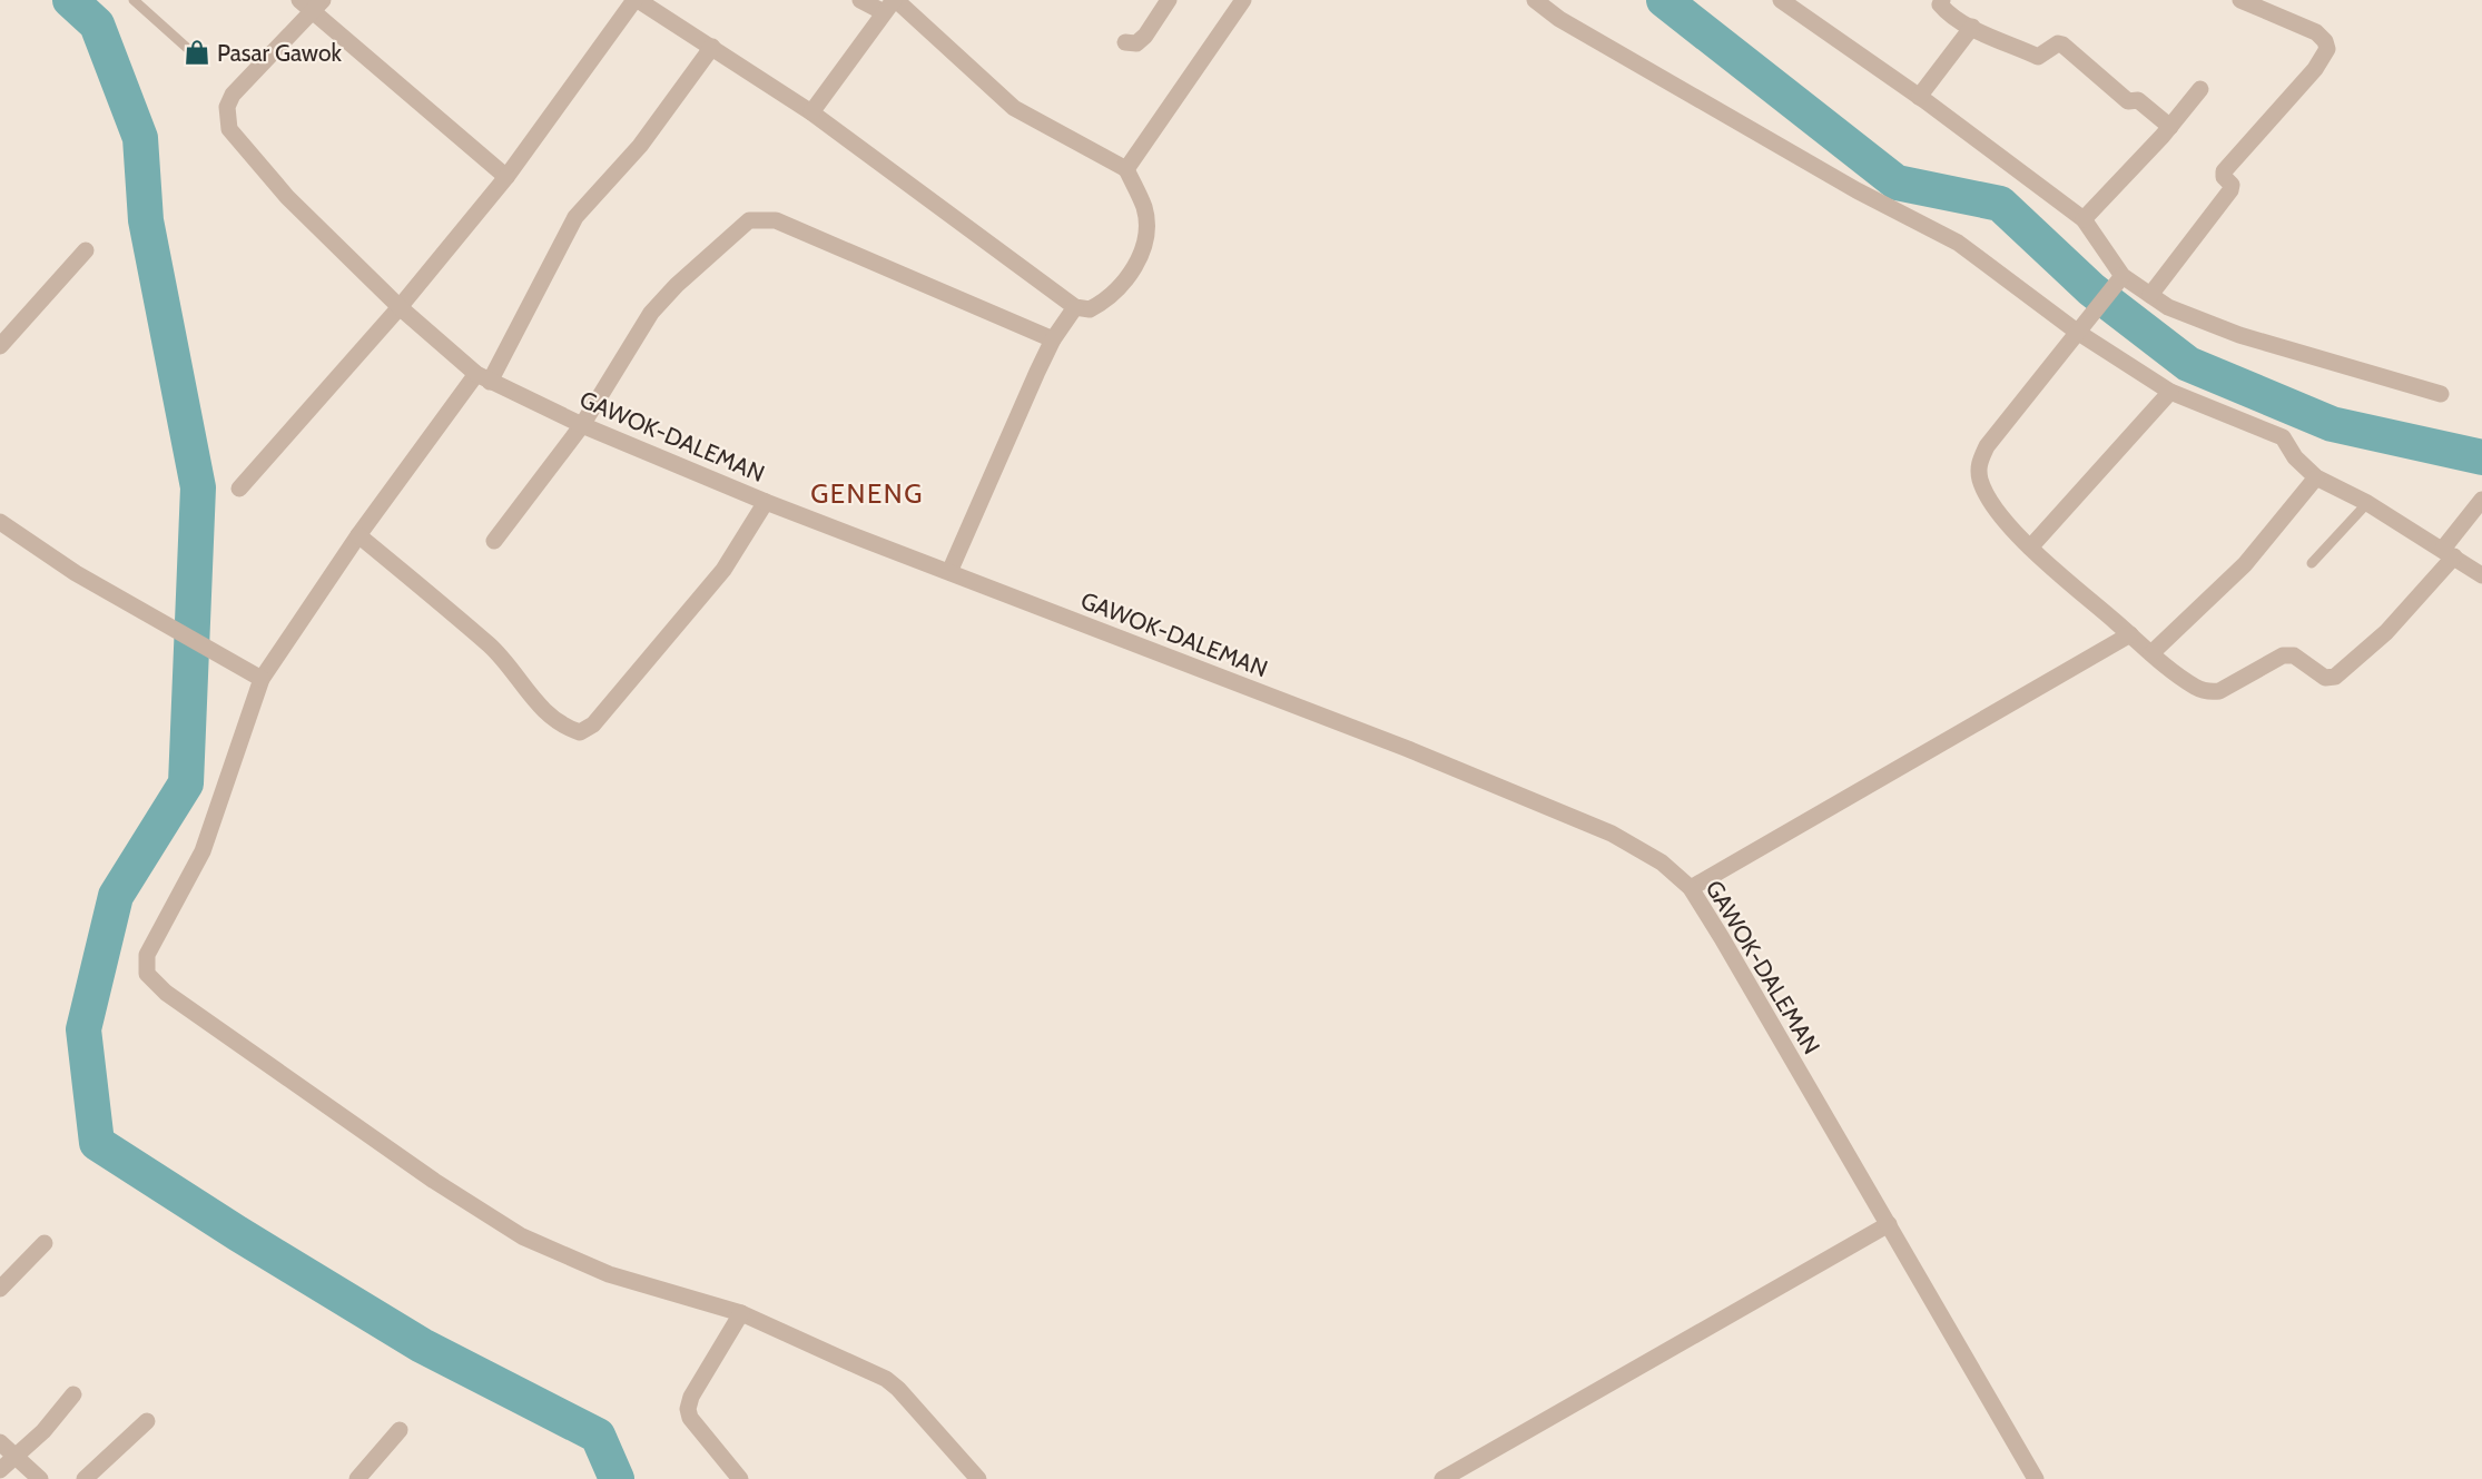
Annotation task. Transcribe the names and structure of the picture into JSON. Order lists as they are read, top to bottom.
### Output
{
  "streets": {
    "street": ["GAWOK-DALEMAN"]
  },
  "districts": ["GENENG"],
  "places": {
    "shop": ["Pasar Gawok"]
  }
}
